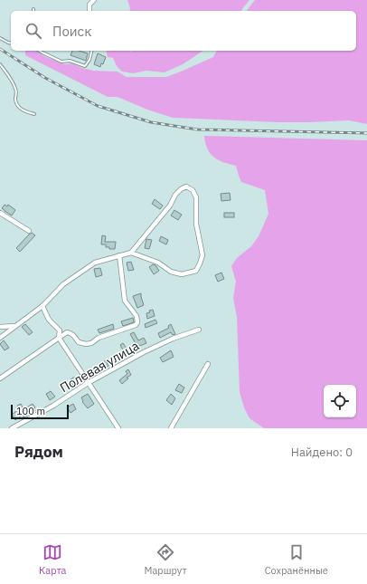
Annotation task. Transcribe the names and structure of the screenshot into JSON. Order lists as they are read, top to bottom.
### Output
{
  "streets": {
    "street": ["Полевая улица"]
  },
  "scale_bar": "100 m",
  "page": {
    "search": "Поиск",
    "scale": "100 m",
    "heading": ["Рядом", "Найдено: 0"],
    "nav": ["Карта", "Маршрут", "Сохранённые"]
  }
}
